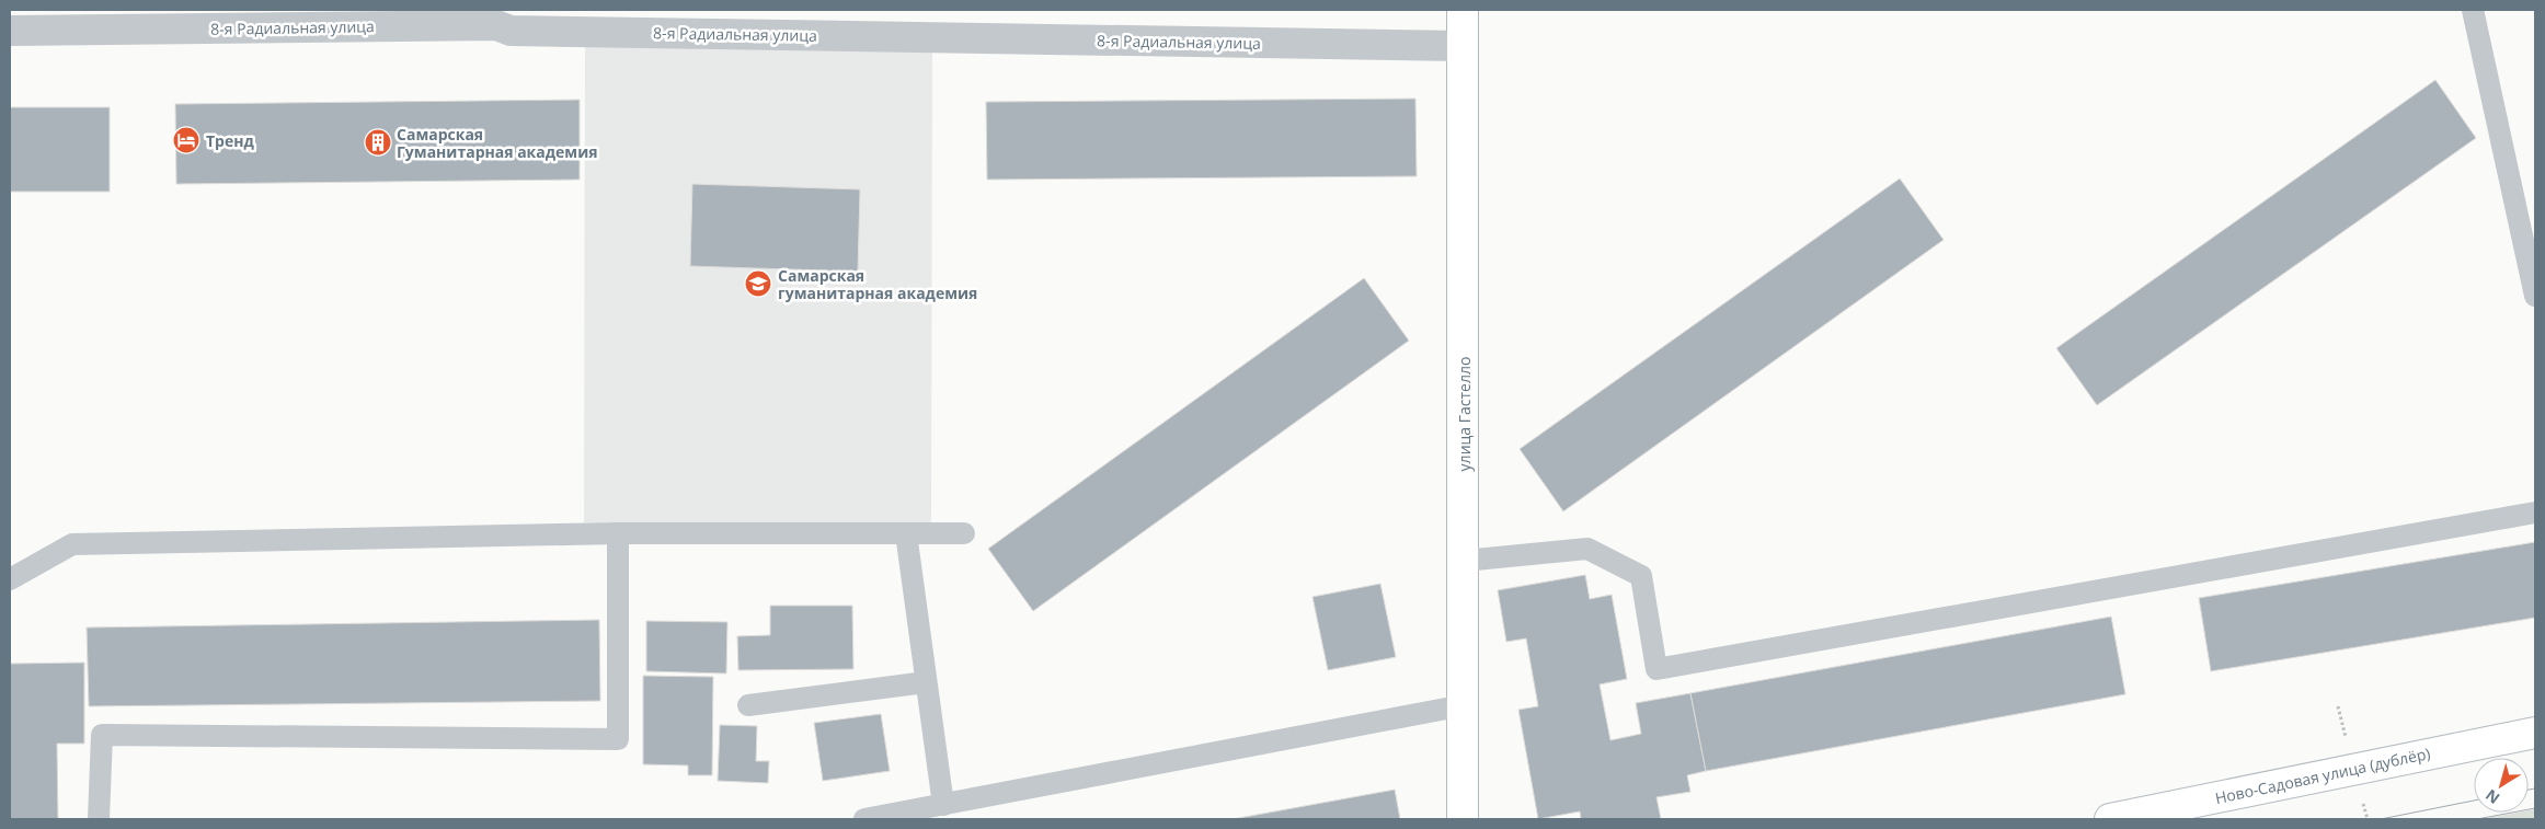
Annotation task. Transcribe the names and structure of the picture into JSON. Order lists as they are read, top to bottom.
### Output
{
  "streets": {
    "street": ["8-я Радиальная улица", "улица Гастелло", "Ново-Садовая улица (дублёр)"]
  },
  "crossings": [
    ["8-я Радиальная улица", "улица Гастелло"]
  ],
  "places": {
    "hotel": ["Тренд"],
    "building": ["Самарская Гуманитарная академия"],
    "school or university": ["Самарская гуманитарная академия"]
  },
  "north": "bottom left"
}
